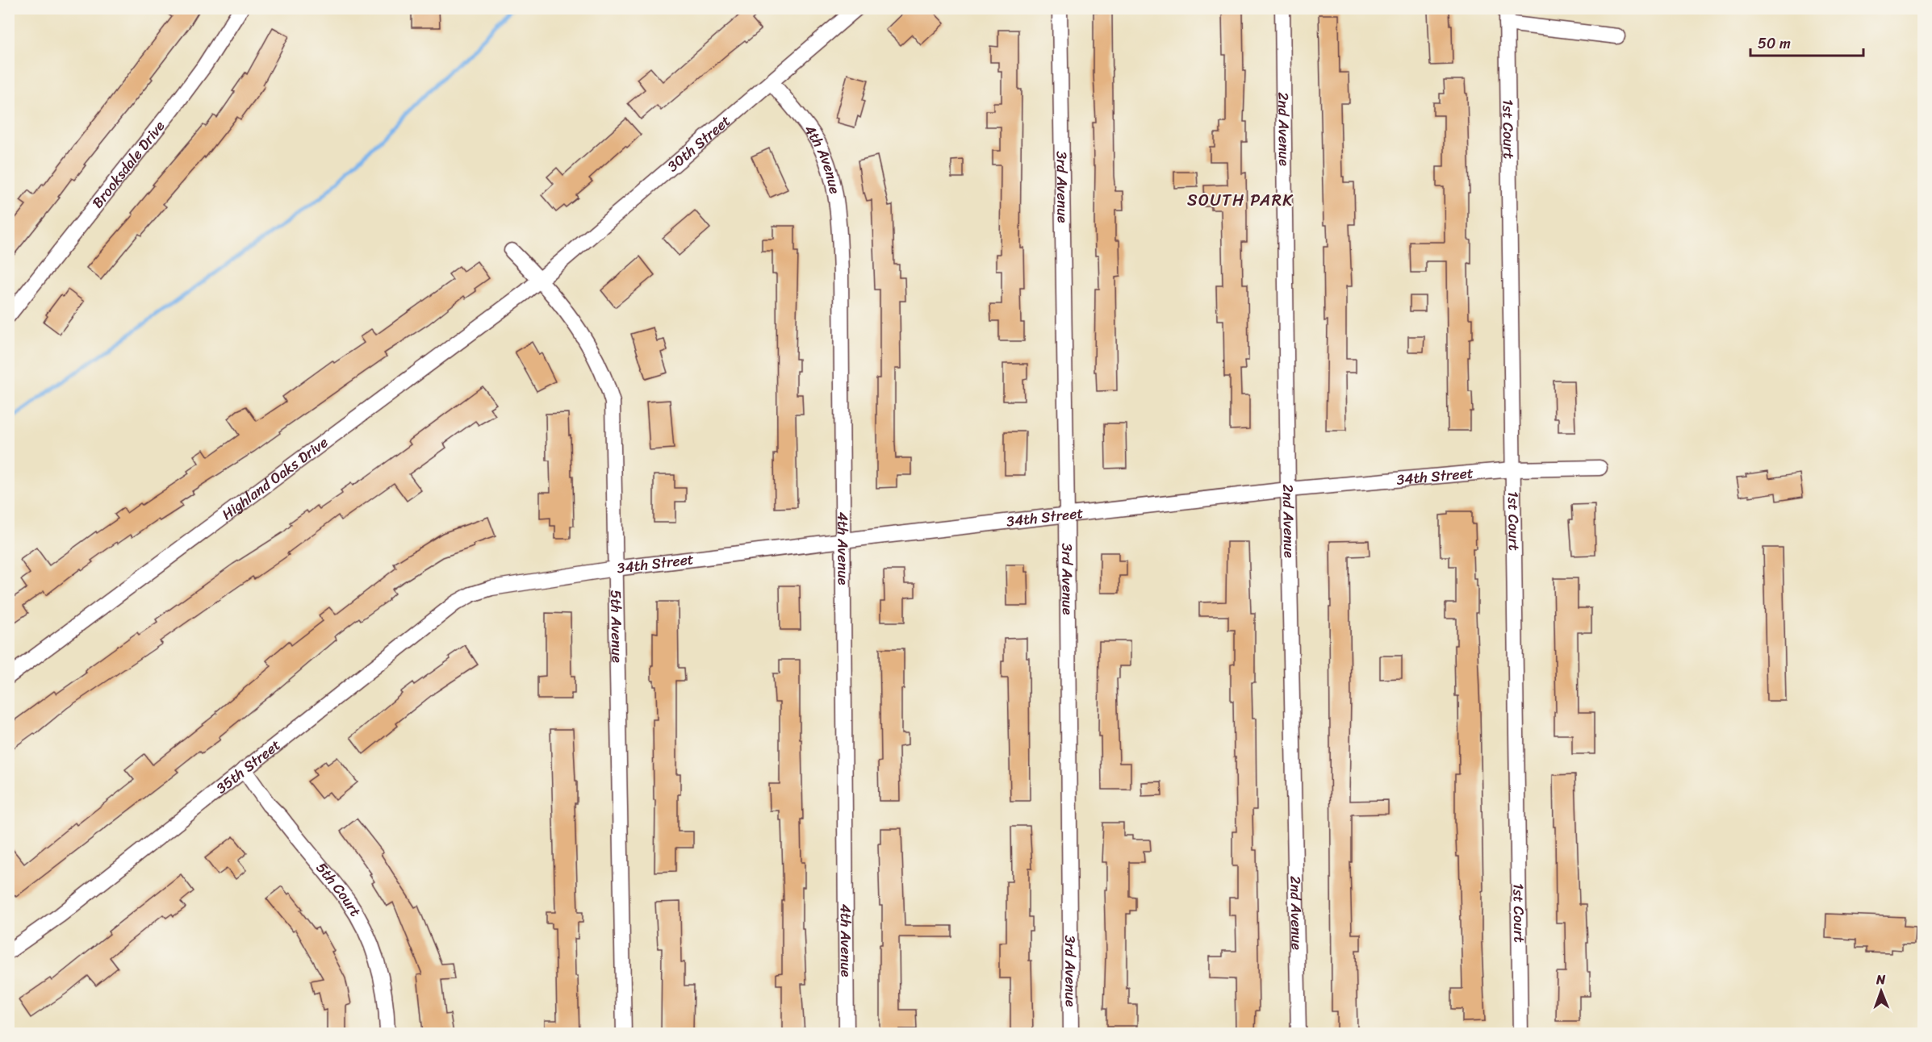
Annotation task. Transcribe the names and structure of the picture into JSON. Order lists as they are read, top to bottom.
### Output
{
  "streets": {
    "street": [
      "2nd Avenue",
      "1st Court",
      "30th Street",
      "4th Avenue",
      "Brooksdale Drive",
      "3rd Avenue",
      "34th Street",
      "Highland Oaks Drive",
      "5th Avenue",
      "35th Street",
      "5th Court"
    ]
  },
  "crossings": [
    ["2nd Avenue", "34th Street"],
    ["1st Court", "34th Street"],
    ["30th Street", "4th Avenue"],
    ["30th Street", "Highland Oaks Drive"],
    ["30th Street", "5th Avenue"],
    ["4th Avenue", "34th Street"],
    ["3rd Avenue", "34th Street"],
    ["34th Street", "5th Avenue"],
    ["34th Street", "35th Street"],
    ["Highland Oaks Drive", "5th Avenue"],
    ["35th Street", "5th Court"]
  ],
  "districts": ["SOUTH PARK"],
  "scale_bar": "50 m",
  "north": "top"
}
